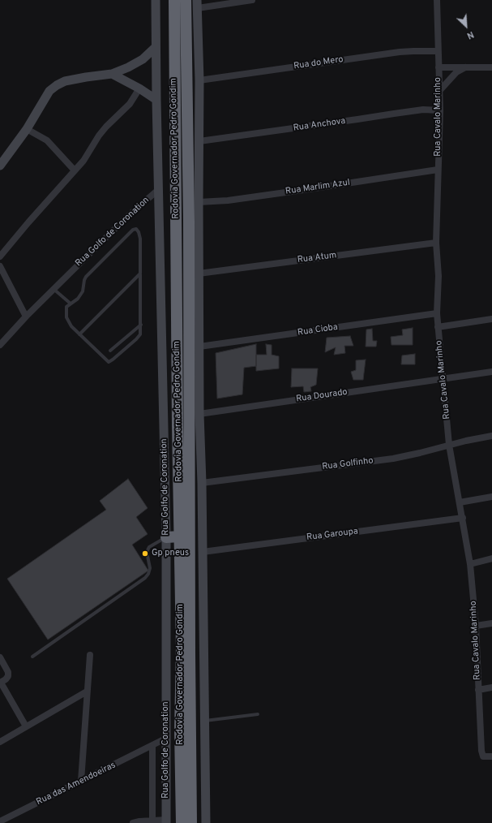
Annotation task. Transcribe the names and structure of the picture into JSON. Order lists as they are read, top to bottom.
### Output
{
  "streets": {
    "highway": ["Rodovia Governador Pedro Gondim"],
    "street": [
      "Rua do Mero",
      "Rua Cavalo Marinho",
      "Rua Anchova",
      "Rua Marlim Azul",
      "Rua Golfo de Coronation",
      "Rua Atum",
      "Rua Cioba",
      "Rua Dourado",
      "Rua Golfinho",
      "Rua Garoupa",
      "Rua das Amendoeiras"
    ]
  },
  "crossings": [
    ["Rua do Mero", "Rua Cavalo Marinho"],
    ["Rua Cavalo Marinho", "Rua Anchova"],
    ["Rua Cavalo Marinho", "Rua Marlim Azul"],
    ["Rua Cavalo Marinho", "Rua Atum"],
    ["Rua Cavalo Marinho", "Rua Cioba"],
    ["Rua Cavalo Marinho", "Rua Dourado"],
    ["Rua Cavalo Marinho", "Rua Golfinho"],
    ["Rua Cavalo Marinho", "Rua Garoupa"],
    ["Rua Golfo de Coronation", "Rua das Amendoeiras"]
  ],
  "places": ["Gp pneus"],
  "north": "bottom right"
}
